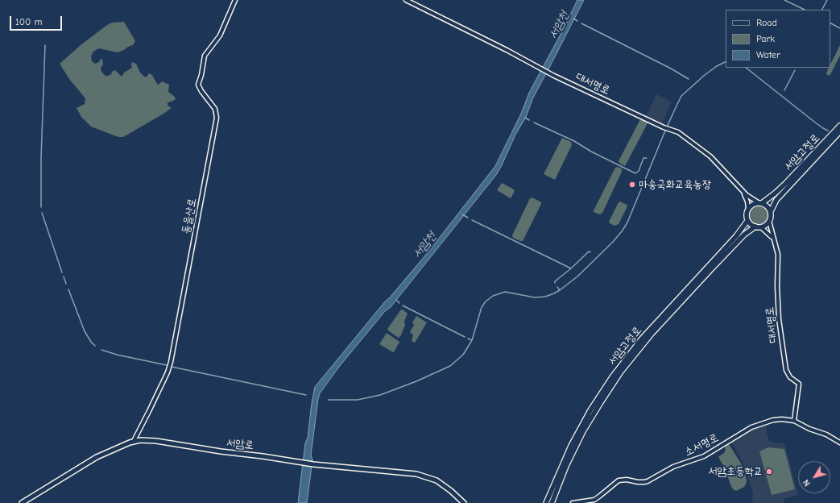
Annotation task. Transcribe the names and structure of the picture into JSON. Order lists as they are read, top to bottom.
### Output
{
  "streets": {
    "main road": ["서암고정로"],
    "street": [
      "대서명로",
      "동을산로",
      "서암로",
      "소서명로"
    ]
  },
  "crossings": [
    ["대서명로", "서암고정로"],
    ["대서명로", "소서명로"],
    ["동을산로", "서암로"]
  ],
  "water": ["서암천"],
  "places": ["마송국화교육농장", "서암초등학교"],
  "legend": ["Road", "Park", "Water"],
  "scale_bar": "100 m",
  "north": "bottom left"
}
